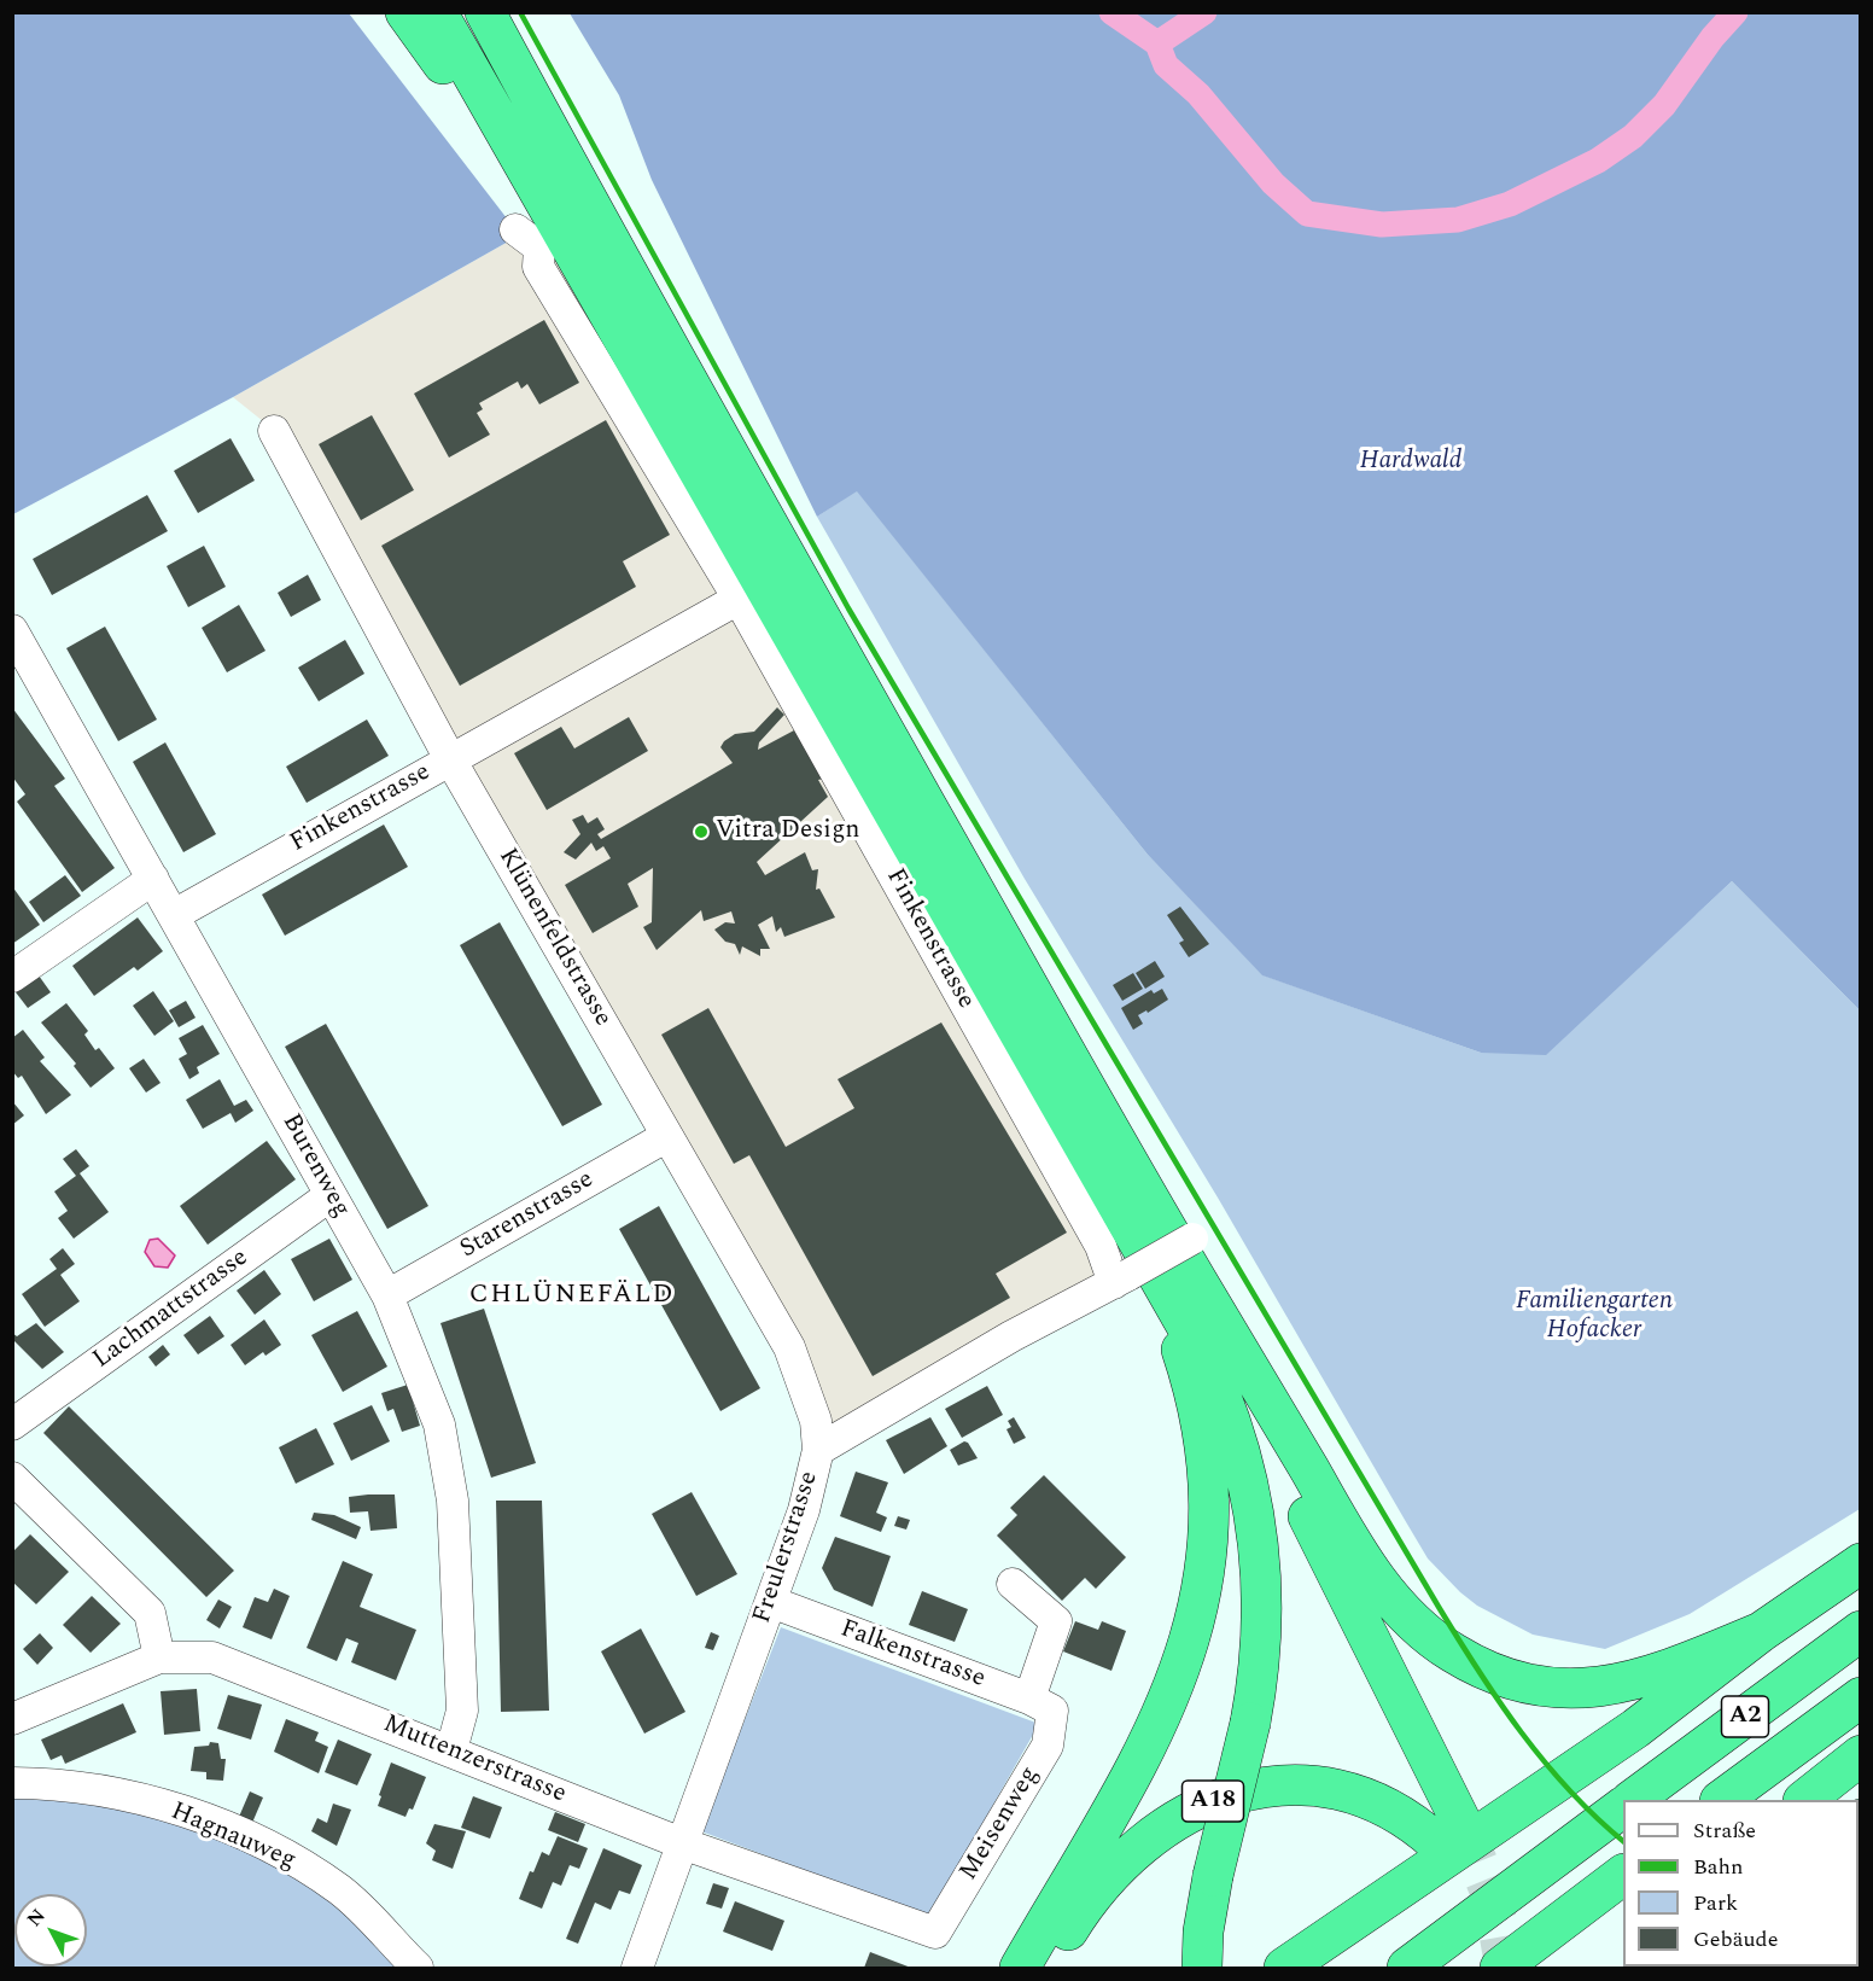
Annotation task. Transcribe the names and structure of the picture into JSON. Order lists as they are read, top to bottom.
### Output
{
  "streets": {
    "highway": ["A2", "A18"],
    "street": [
      "Finkenstrasse",
      "Klünenfeldstrasse",
      "Burenweg",
      "Starenstrasse",
      "Lachmattstrasse",
      "Freulerstrasse",
      "Falkenstrasse",
      "Muttenzerstrasse",
      "Meisenweg",
      "Hagnauweg"
    ]
  },
  "crossings": [
    ["Finkenstrasse", "Klünenfeldstrasse"],
    ["Finkenstrasse", "Burenweg"],
    ["Finkenstrasse", "Freulerstrasse"],
    ["Finkenstrasse", "A18"],
    ["Klünenfeldstrasse", "Starenstrasse"],
    ["Klünenfeldstrasse", "Freulerstrasse"],
    ["Burenweg", "Starenstrasse"],
    ["Burenweg", "Lachmattstrasse"],
    ["Burenweg", "Muttenzerstrasse"],
    ["Freulerstrasse", "Falkenstrasse"],
    ["Freulerstrasse", "Muttenzerstrasse"],
    ["Freulerstrasse", "A18"],
    ["Falkenstrasse", "Meisenweg"],
    ["Muttenzerstrasse", "Meisenweg"]
  ],
  "districts": ["CHLÜNEFÄLD"],
  "parks": ["Hardwald", "Familiengarten Hofacker"],
  "places": ["Vitra Design"],
  "legend": [
    "Straße",
    "Bahn",
    "Park",
    "Gebäude"
  ],
  "north": "top left"
}
